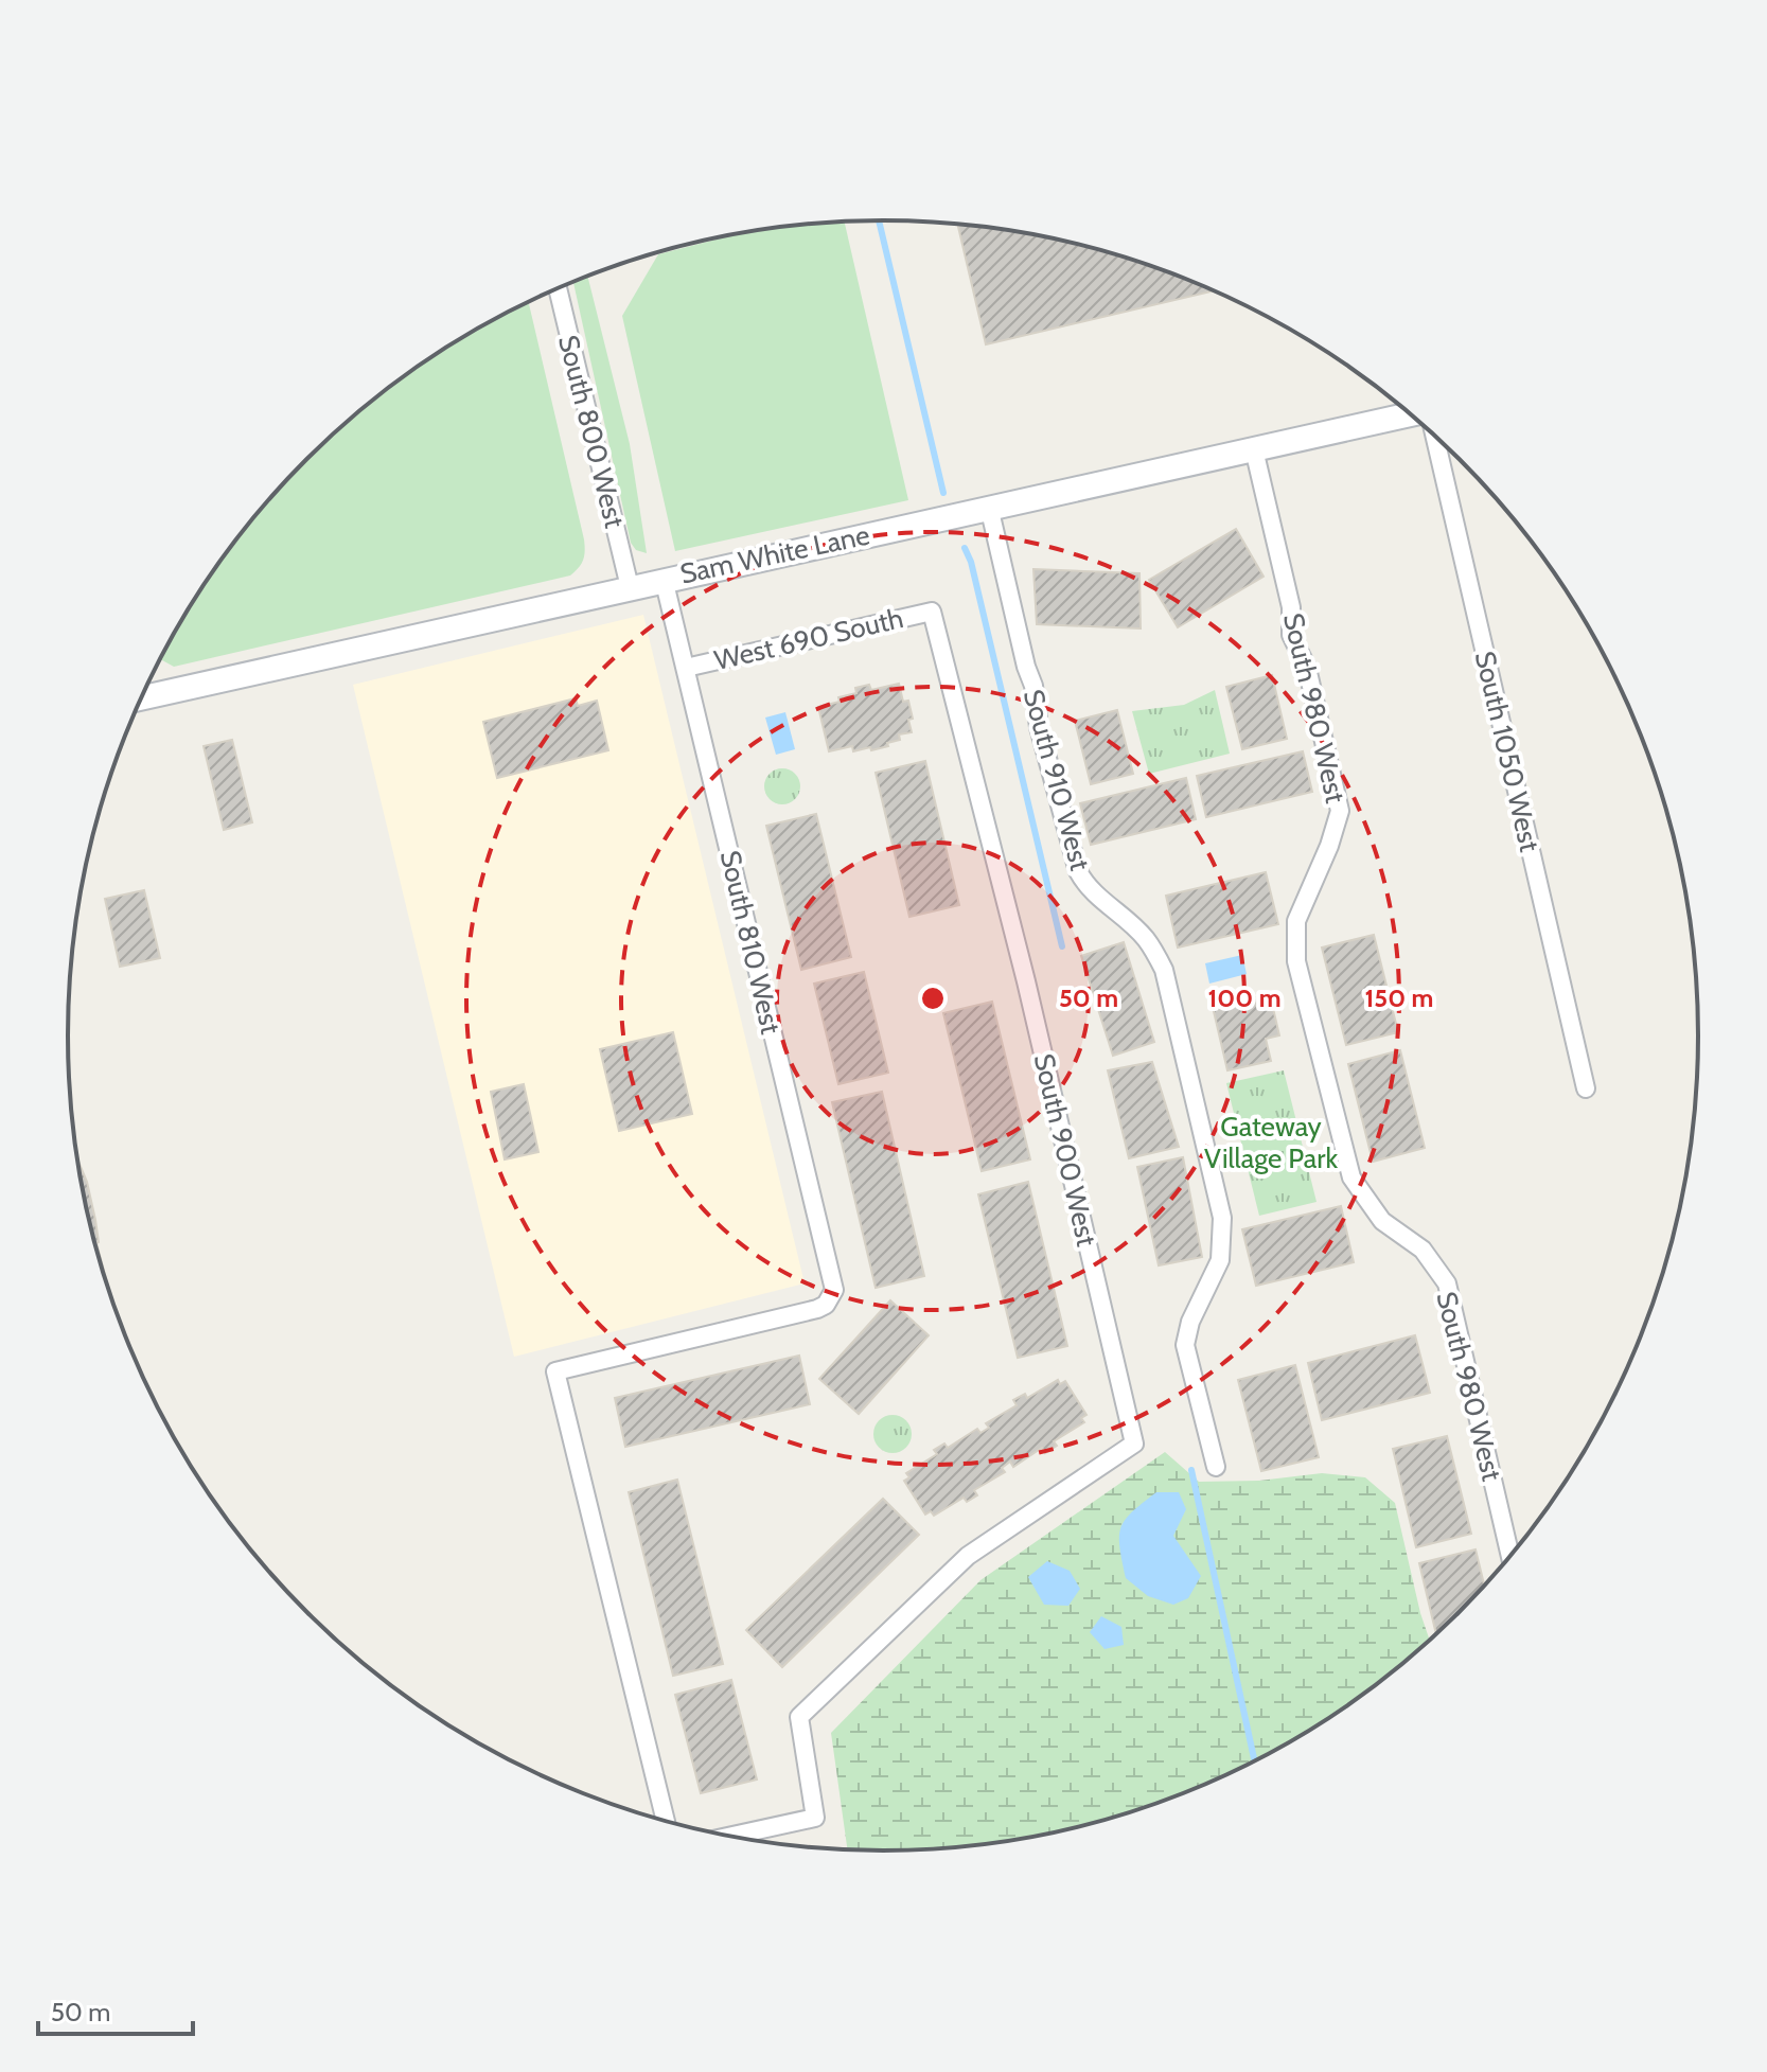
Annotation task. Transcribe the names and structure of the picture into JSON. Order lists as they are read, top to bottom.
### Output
{
  "streets": {
    "street": [
      "South 800 West",
      "Sam White Lane",
      "West 690 South",
      "South 980 West",
      "South 1050 West",
      "South 910 West",
      "South 810 West",
      "South 900 West"
    ]
  },
  "crossings": [
    ["South 800 West", "Sam White Lane"],
    ["Sam White Lane", "South 980 West"],
    ["Sam White Lane", "South 910 West"],
    ["Sam White Lane", "South 810 West"],
    ["West 690 South", "South 810 West"],
    ["West 690 South", "South 900 West"]
  ],
  "parks": ["Gateway Village Park"],
  "scale_bar": "50 m",
  "rings": ["50 m", "100 m", "150 m"]
}
